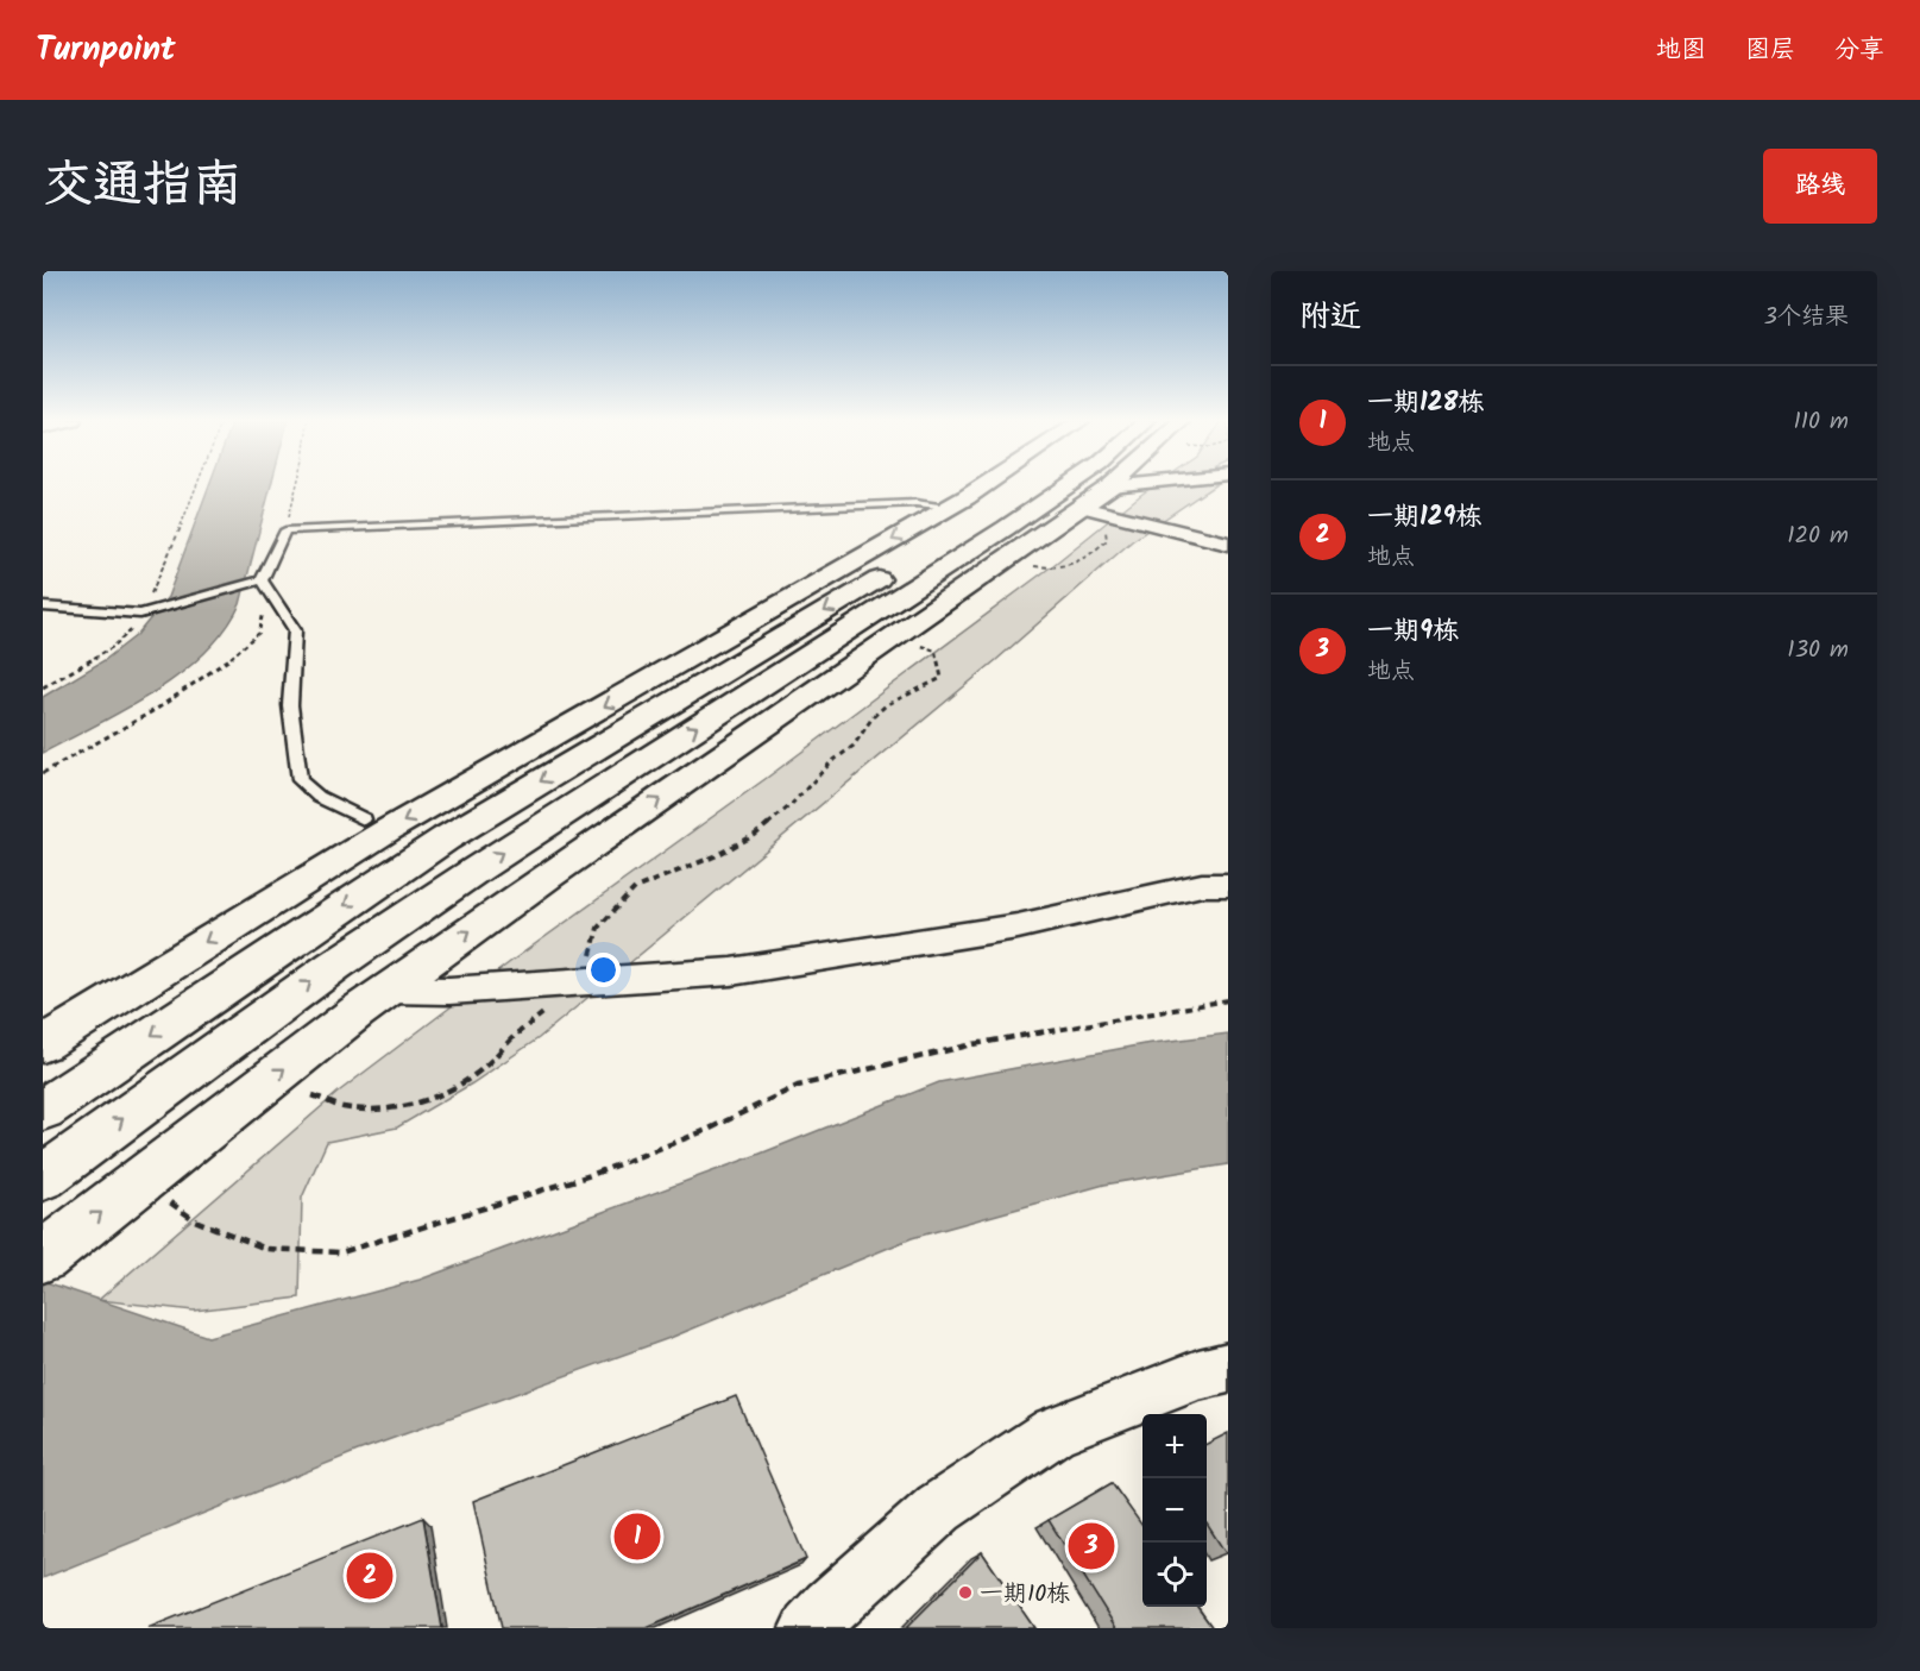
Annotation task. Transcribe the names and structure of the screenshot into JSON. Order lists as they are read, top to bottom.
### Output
{
  "places": ["一期10栋"],
  "page": {
    "header": "Turnpoint",
    "nav": ["地图", "图层", "分享"],
    "title": "交通指南",
    "buttons": "路线",
    "heading": ["附近", "3个结果"],
    "list": [
      {
        "mark": "1",
        "name": "一期128栋",
        "note": "地点",
        "value": "110 m"
      },
      {
        "mark": "2",
        "name": "一期129栋",
        "note": "地点",
        "value": "120 m"
      },
      {
        "mark": "3",
        "name": "一期9栋",
        "note": "地点",
        "value": "130 m"
      }
    ],
    "map_buttons": ["+", "−"],
    "pins": ["1", "3", "2"]
  }
}
